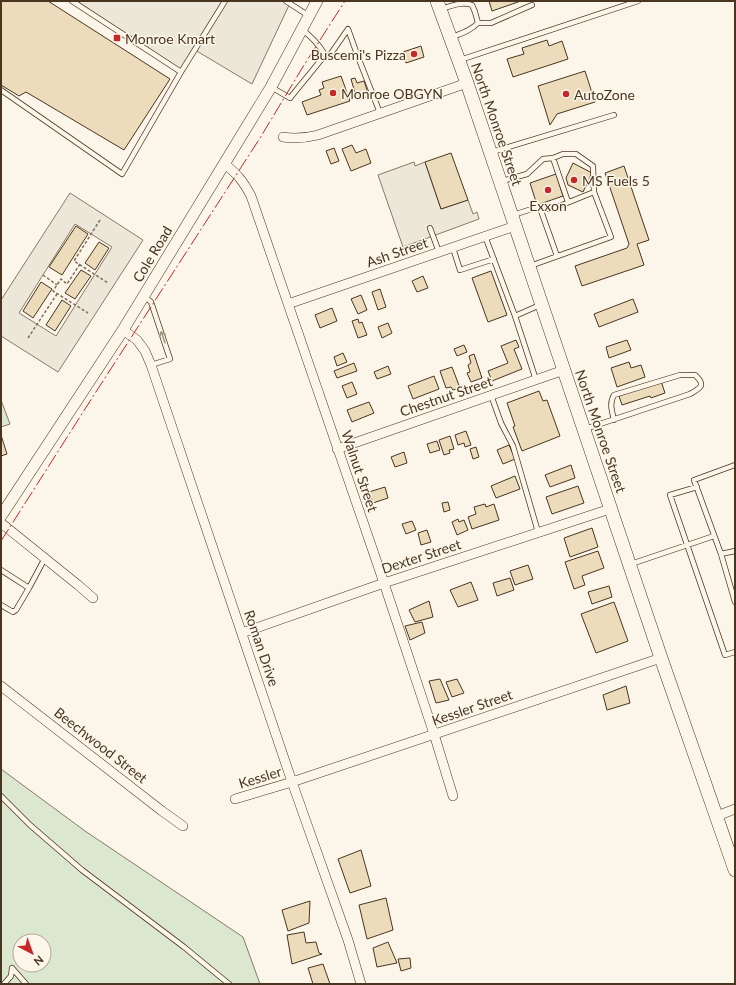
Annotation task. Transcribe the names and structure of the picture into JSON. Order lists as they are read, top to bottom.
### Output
{
  "streets": {
    "main road": ["North Monroe Street"],
    "street": [
      "Ash Street",
      "Cole Road",
      "Chestnut Street",
      "Walnut Street",
      "Dexter Street",
      "Roman Drive",
      "Kessler Street",
      "Beechwood Street",
      "Kessler"
    ]
  },
  "crossings": [
    ["North Monroe Street", "Ash Street"],
    ["North Monroe Street", "Chestnut Street"],
    ["North Monroe Street", "Dexter Street"],
    ["North Monroe Street", "Kessler Street"],
    ["Ash Street", "Walnut Street"],
    ["Cole Road", "Walnut Street"],
    ["Cole Road", "Roman Drive"],
    ["Chestnut Street", "Walnut Street"],
    ["Walnut Street", "Dexter Street"],
    ["Walnut Street", "Kessler Street"],
    ["Dexter Street", "Roman Drive"],
    ["Roman Drive", "Kessler Street"],
    ["Roman Drive", "Kessler"],
    ["Kessler Street", "Kessler"]
  ],
  "places": {
    "transit": ["Monroe Kmart"],
    "other": [
      "Buscemi's Pizza",
      "Monroe OBGYN",
      "AutoZone",
      "MS Fuels 5",
      "Exxon"
    ]
  },
  "north": "bottom right"
}
